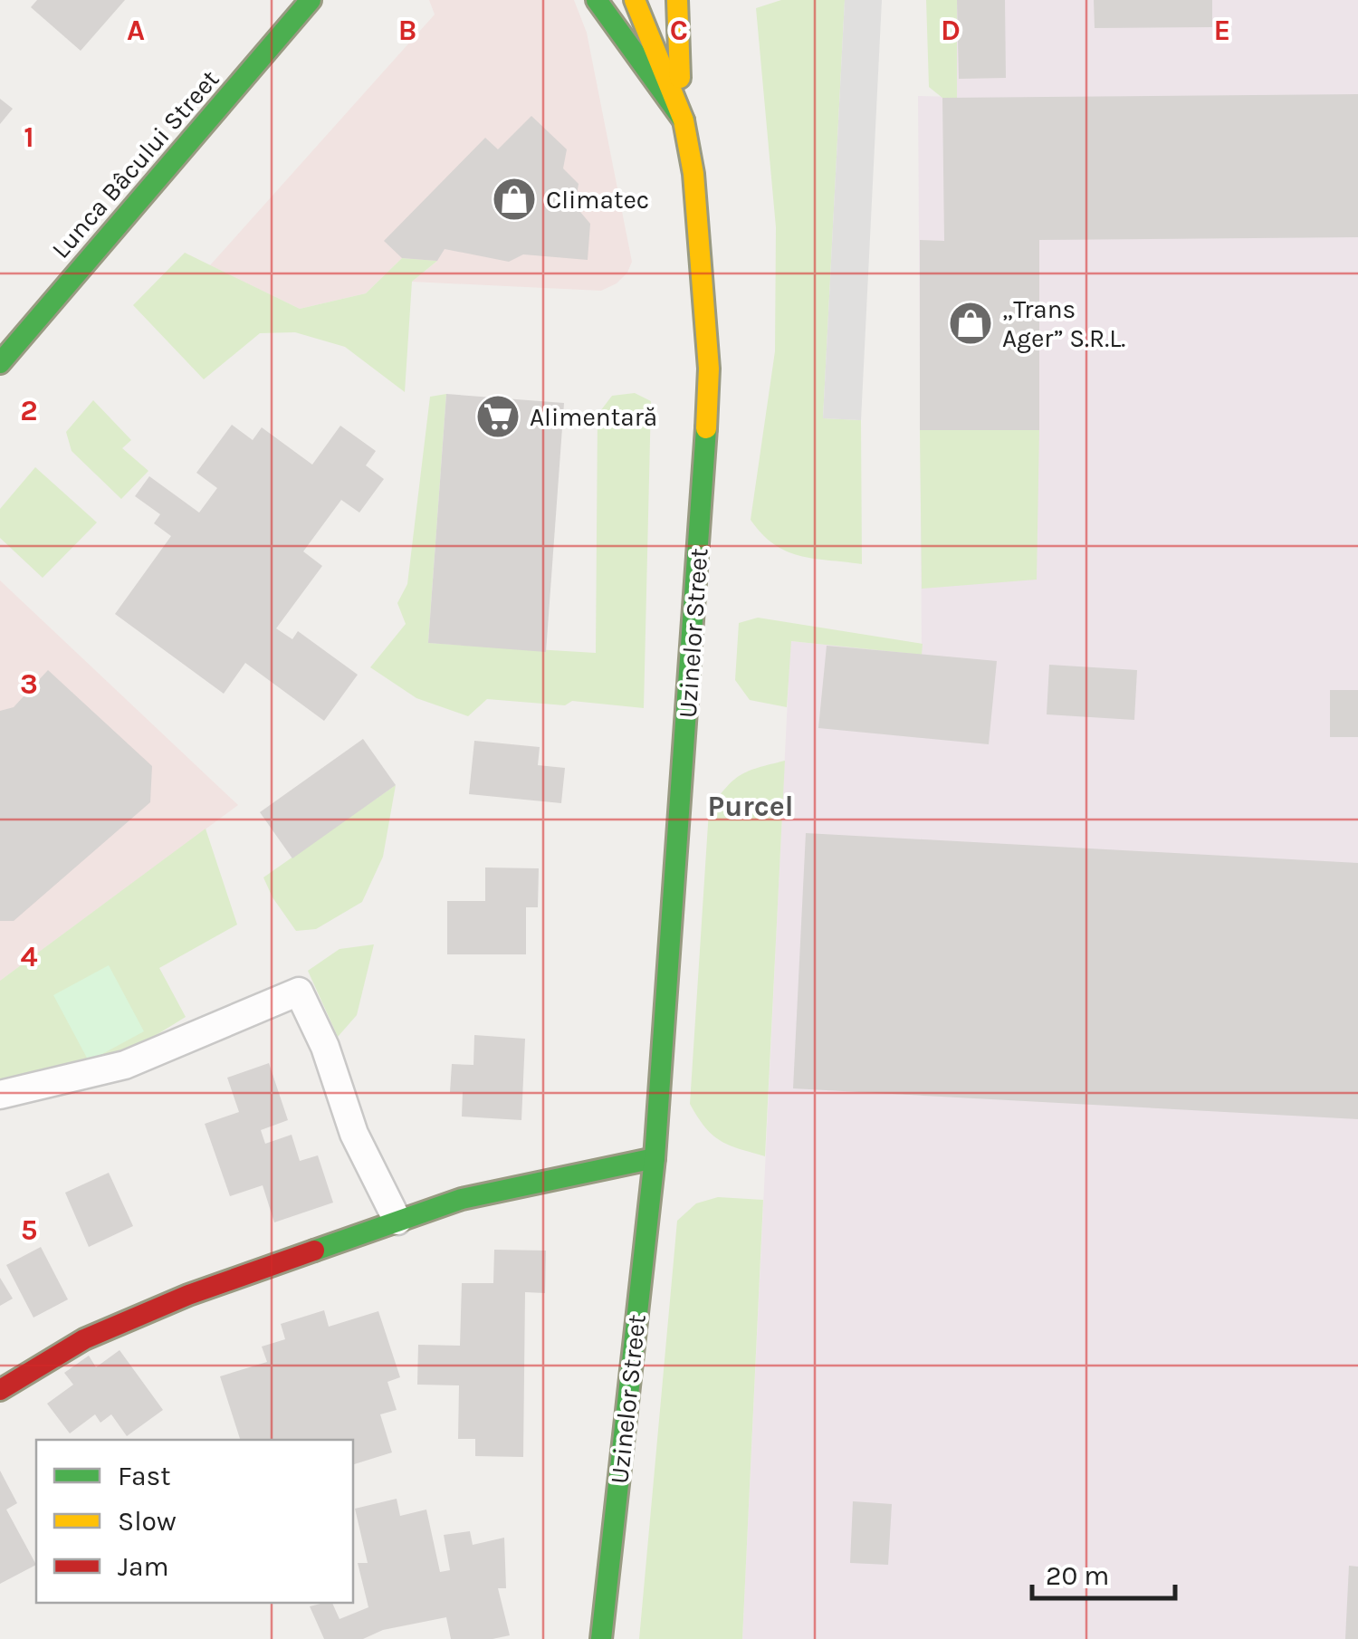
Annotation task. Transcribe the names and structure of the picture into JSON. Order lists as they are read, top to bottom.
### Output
{
  "streets": {
    "street": ["Lunca Bâcului Street", "Uzinelor Street"]
  },
  "districts": ["Purcel"],
  "places": {
    "shop": ["Climatec", "„Trans Ager” S.R.L."],
    "supermarket": ["Alimentară"]
  },
  "legend": ["Fast", "Slow", "Jam"],
  "scale_bar": "20 m",
  "grid": {
    "columns": [
      "A",
      "B",
      "C",
      "D",
      "E"
    ],
    "rows": [
      "1",
      "2",
      "3",
      "4",
      "5"
    ]
  }
}
